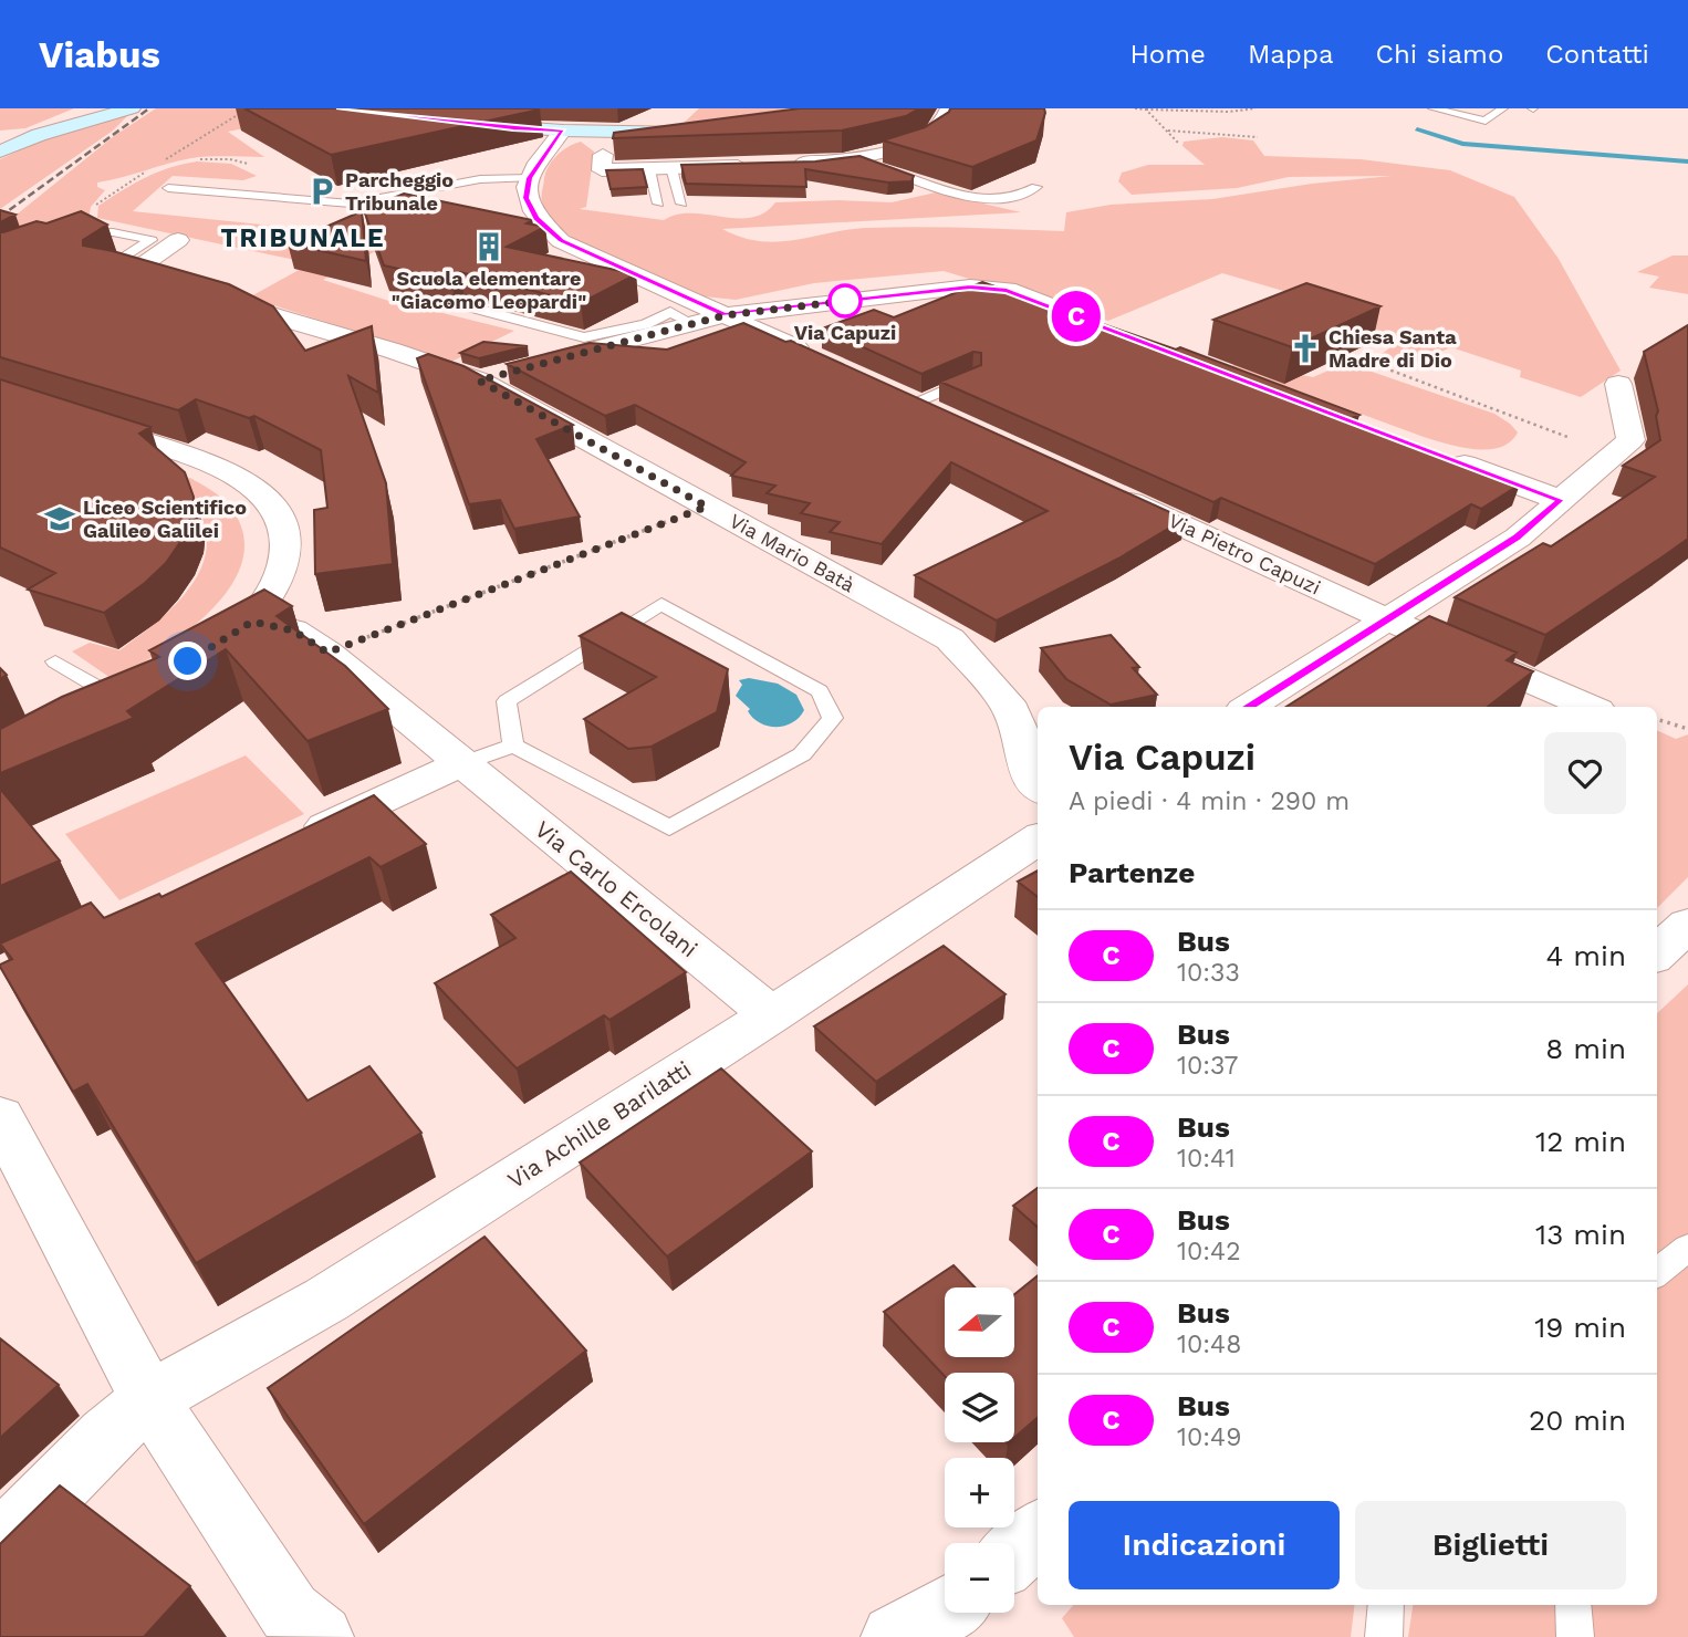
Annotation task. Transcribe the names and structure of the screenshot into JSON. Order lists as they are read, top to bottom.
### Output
{
  "streets": {
    "street": [
      "Via Mario Batà",
      "Via Pietro Capuzi",
      "Via Carlo Ercolani",
      "Via Achille Barilatti"
    ]
  },
  "crossings": [
    ["Via Carlo Ercolani", "Via Achille Barilatti"]
  ],
  "districts": ["TRIBUNALE"],
  "places": {
    "parking": ["Parcheggio Tribunale"],
    "building": ["Scuola elementare \"Giacomo Leopardi\""],
    "other": ["Via Capuzi"],
    "church": ["Chiesa Santa Madre di Dio"],
    "school or university": ["Liceo Scientifico Galileo Galilei"]
  },
  "lines": ["bus line C"],
  "north": "left",
  "page": {
    "header": "Viabus",
    "nav": [
      "Home",
      "Mappa",
      "Chi siamo",
      "Contatti"
    ],
    "on_map": "C",
    "heading": [
      ["Via Capuzi", "A piedi · 4 min · 290 m"],
      "Partenze"
    ],
    "list": [
      {
        "mark": "C",
        "name": "Bus",
        "note": "10:33",
        "value": "4 min"
      },
      {
        "mark": "C",
        "name": "Bus",
        "note": "10:37",
        "value": "8 min"
      },
      {
        "mark": "C",
        "name": "Bus",
        "note": "10:41",
        "value": "12 min"
      },
      {
        "mark": "C",
        "name": "Bus",
        "note": "10:42",
        "value": "13 min"
      },
      {
        "mark": "C",
        "name": "Bus",
        "note": "10:48",
        "value": "19 min"
      },
      {
        "mark": "C",
        "name": "Bus",
        "note": "10:49",
        "value": "20 min"
      }
    ],
    "map_buttons": ["+", "−"],
    "buttons": ["Indicazioni", "Biglietti"]
  }
}
